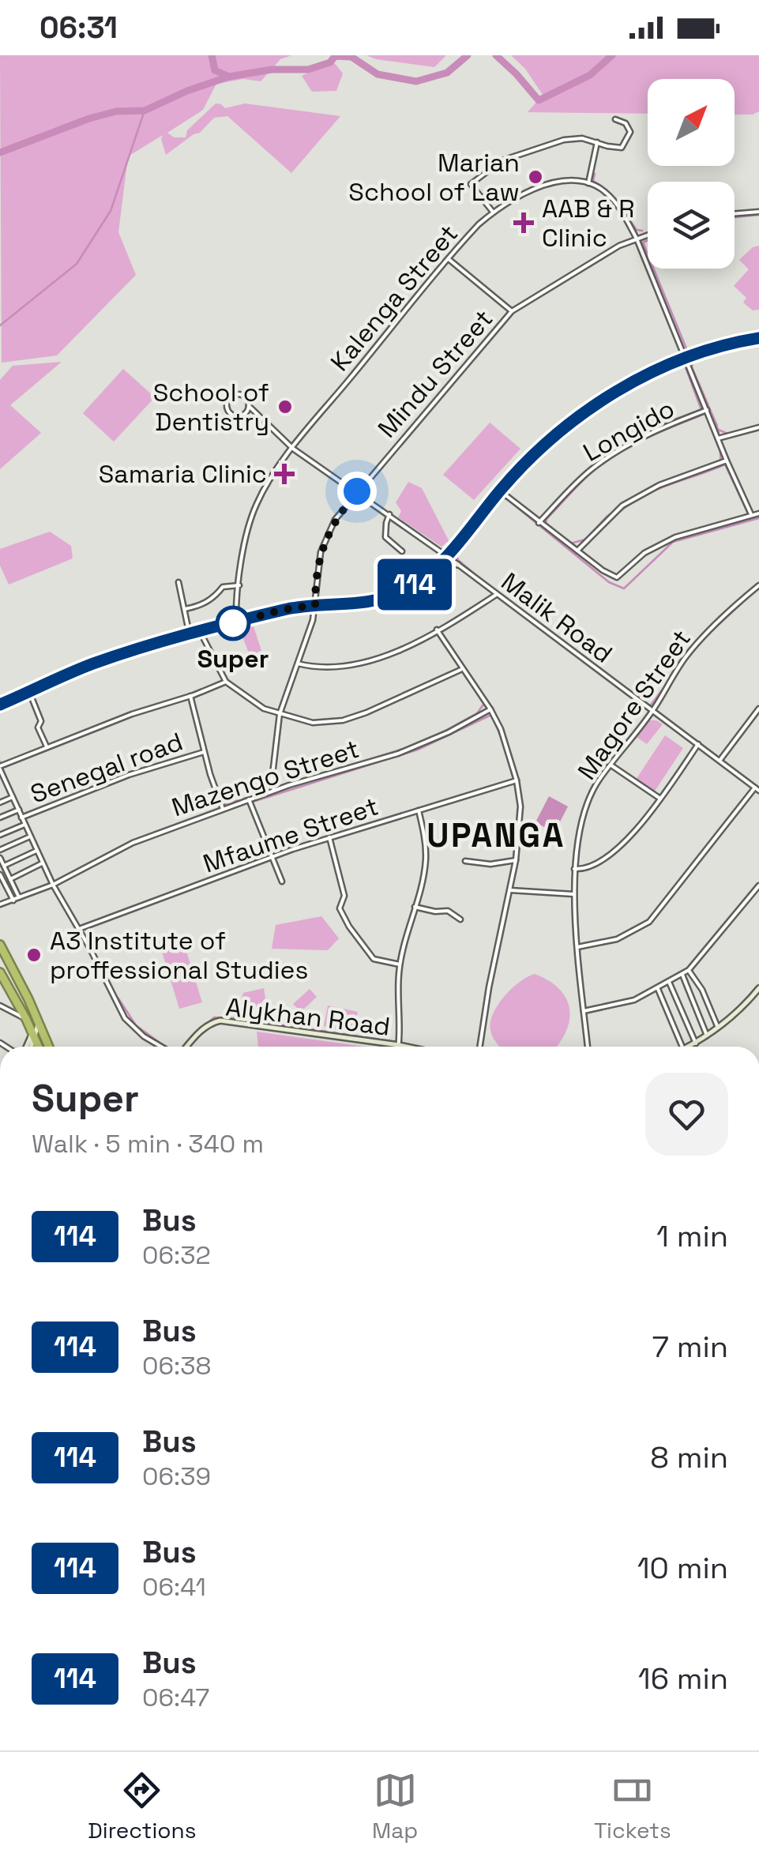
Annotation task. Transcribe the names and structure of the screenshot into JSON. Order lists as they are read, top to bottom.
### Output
{
  "streets": {
    "street": [
      "Kalenga Street",
      "Mindu Street",
      "Longido",
      "Malik Road",
      "Magore Street",
      "Senegal road",
      "Mazengo Street",
      "Mfaume Street",
      "Alykhan Road"
    ]
  },
  "crossings": [
    ["Kalenga Street", "Malik Road"],
    ["Mindu Street", "Malik Road"],
    ["Mindu Street", "Mazengo Street"],
    ["Malik Road", "Magore Street"]
  ],
  "districts": ["UPANGA"],
  "places": {
    "other": [
      "Marian School of Law",
      "School of Dentistry",
      "Super",
      "A3 Institute of proffessional Studies"
    ],
    "health": ["AAB & R Clinic", "Samaria Clinic"]
  },
  "lines": ["bus line 114"],
  "north": "top right",
  "page": {
    "status": "06:31",
    "on_map": "114",
    "heading": ["Super", "Walk · 5 min · 340 m"],
    "list": [
      {
        "mark": "114",
        "name": "Bus",
        "note": "06:32",
        "value": "1 min"
      },
      {
        "mark": "114",
        "name": "Bus",
        "note": "06:38",
        "value": "7 min"
      },
      {
        "mark": "114",
        "name": "Bus",
        "note": "06:39",
        "value": "8 min"
      },
      {
        "mark": "114",
        "name": "Bus",
        "note": "06:41",
        "value": "10 min"
      },
      {
        "mark": "114",
        "name": "Bus",
        "note": "06:47",
        "value": "16 min"
      }
    ],
    "tabs": ["Directions", "Map", "Tickets"]
  }
}
